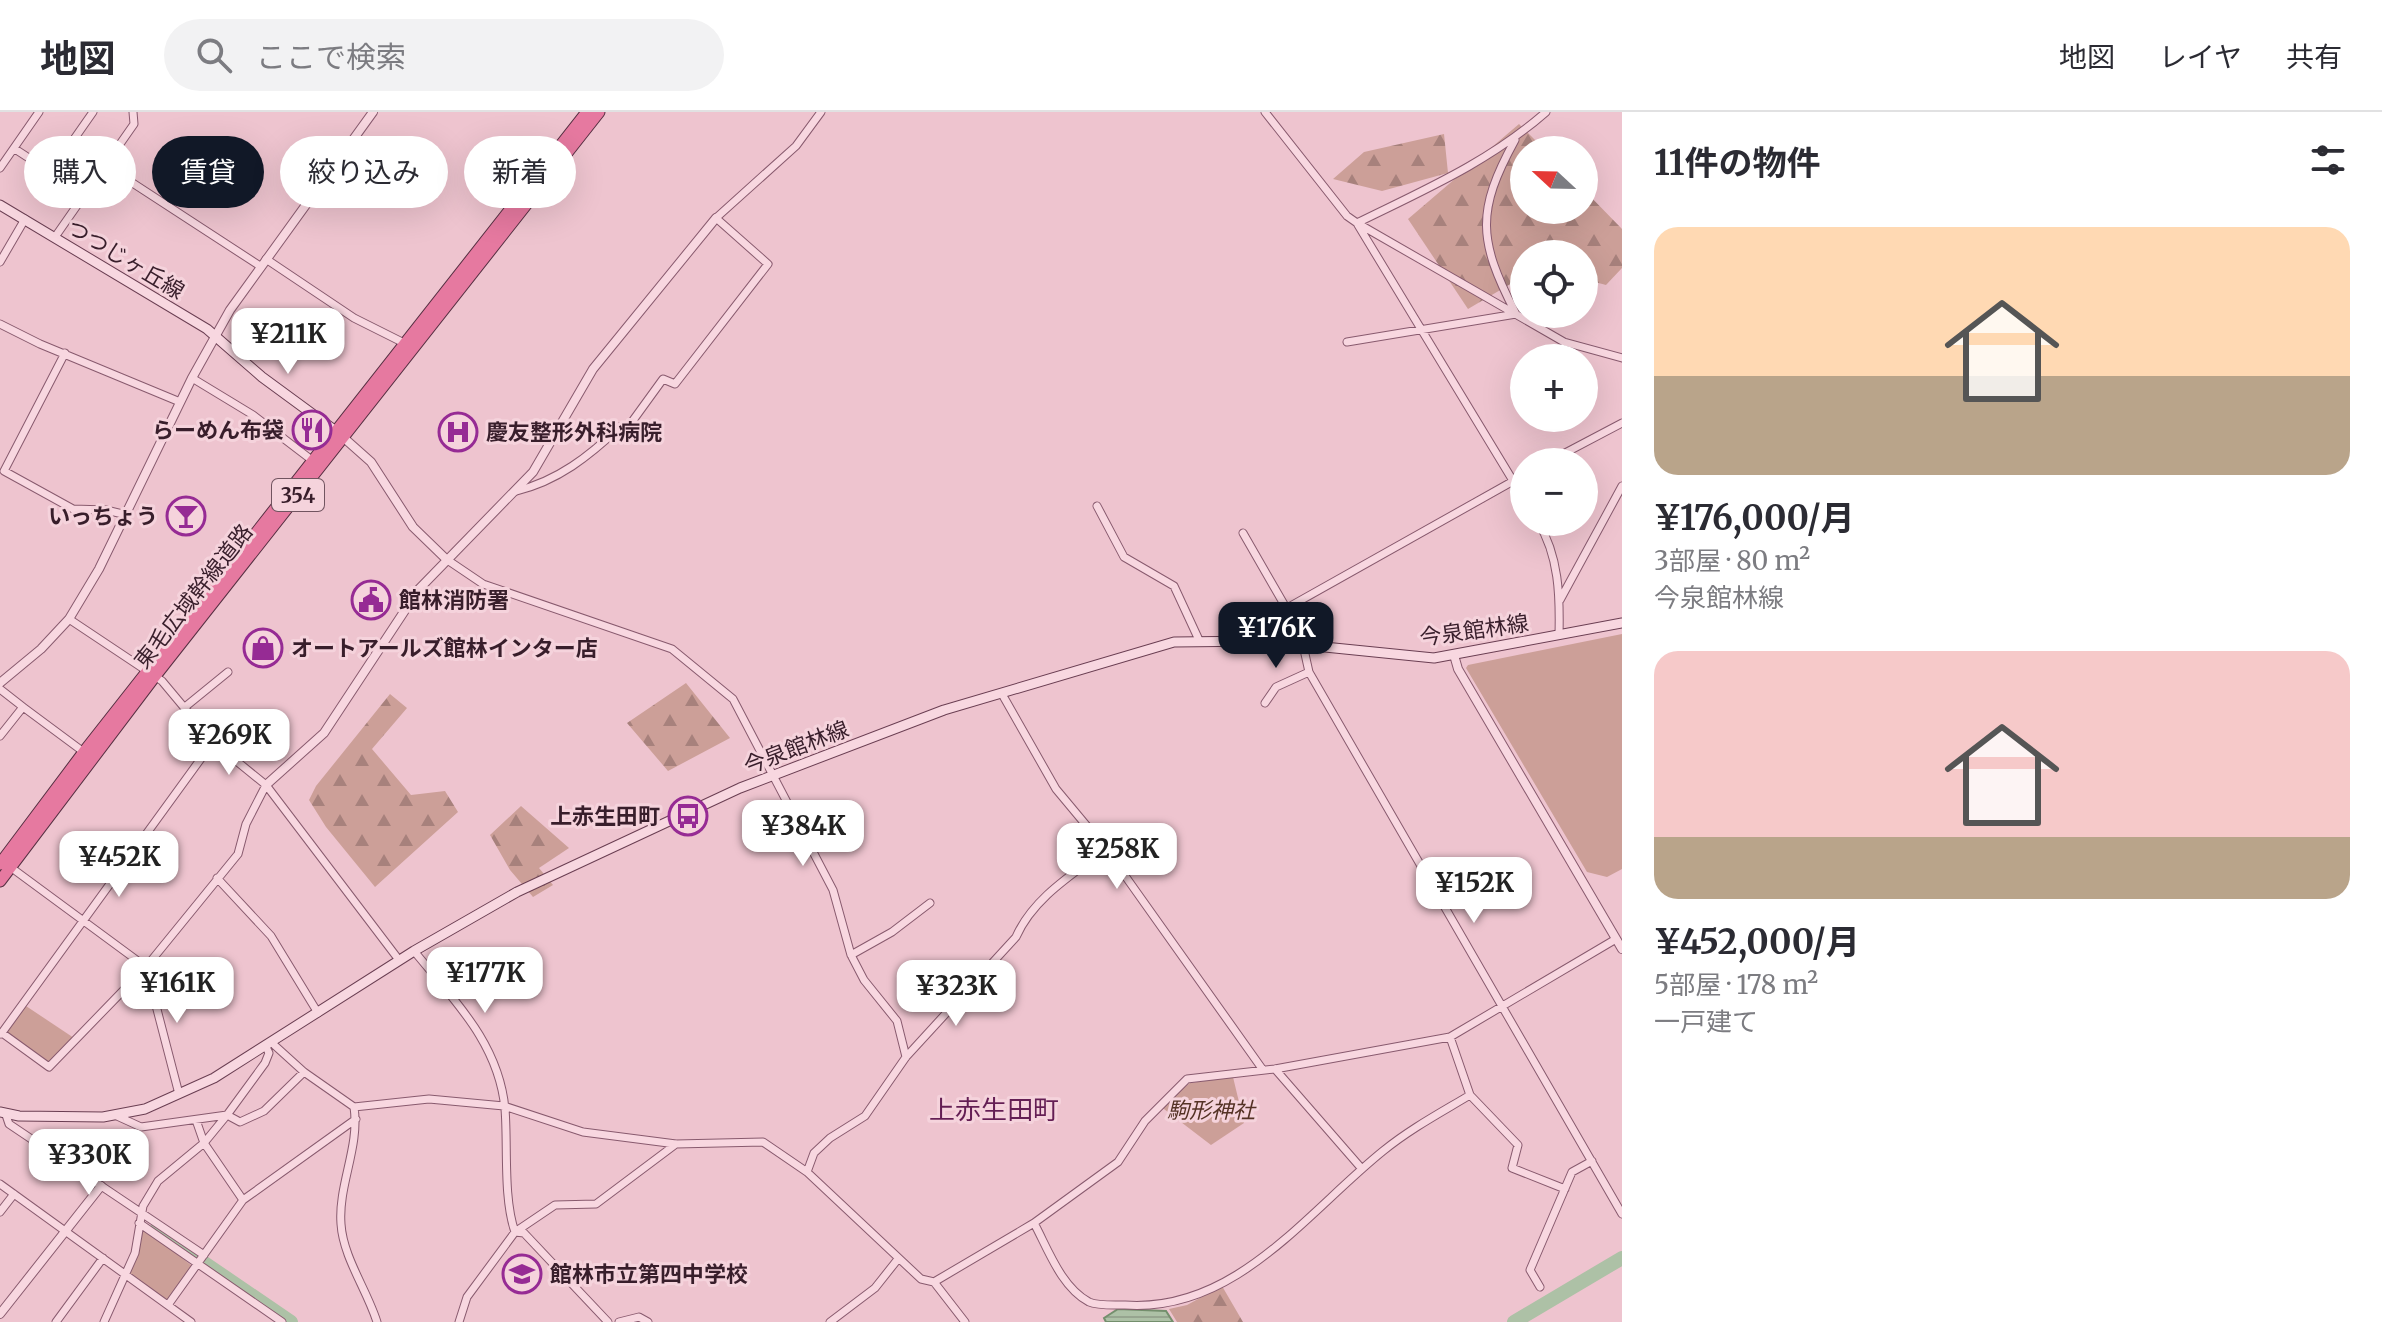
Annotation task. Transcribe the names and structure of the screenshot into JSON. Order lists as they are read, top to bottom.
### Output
{
  "streets": {
    "highway": ["354", "東毛広域幹線道路"],
    "main road": ["つつじヶ丘線", "今泉館林線"]
  },
  "crossings": [
    ["つつじヶ丘線", "東毛広域幹線道路"]
  ],
  "districts": ["上赤生田町"],
  "parks": ["駒形神社"],
  "places": {
    "restaurant": ["らーめん布袋"],
    "hospital": ["慶友整形外科病院"],
    "bar": ["いっちょう"],
    "public building": ["館林消防署"],
    "shop": ["オートアールズ館林インター店"],
    "bus stop": ["上赤生田町"],
    "school or university": ["館林市立第四中学校"]
  },
  "north": "left",
  "page": {
    "header": "地図",
    "search": "ここで検索",
    "nav": ["地図", "レイヤ", "共有"],
    "heading": "11件の物件",
    "map_buttons": ["+", "−"],
    "chip": [
      "購入",
      "賃貸",
      "絞り込み",
      "新着"
    ],
    "list": [
      {
        "name": "¥176,000/月",
        "note": "3部屋 · 80 m² · 今泉館林線"
      },
      {
        "name": "¥452,000/月",
        "note": "5部屋 · 178 m² · 一戸建て"
      }
    ],
    "price": [
      "¥211K",
      "¥176K",
      "¥269K",
      "¥384K",
      "¥258K",
      "¥452K",
      "¥152K",
      "¥177K",
      "¥161K",
      "¥323K",
      "¥330K"
    ]
  }
}
